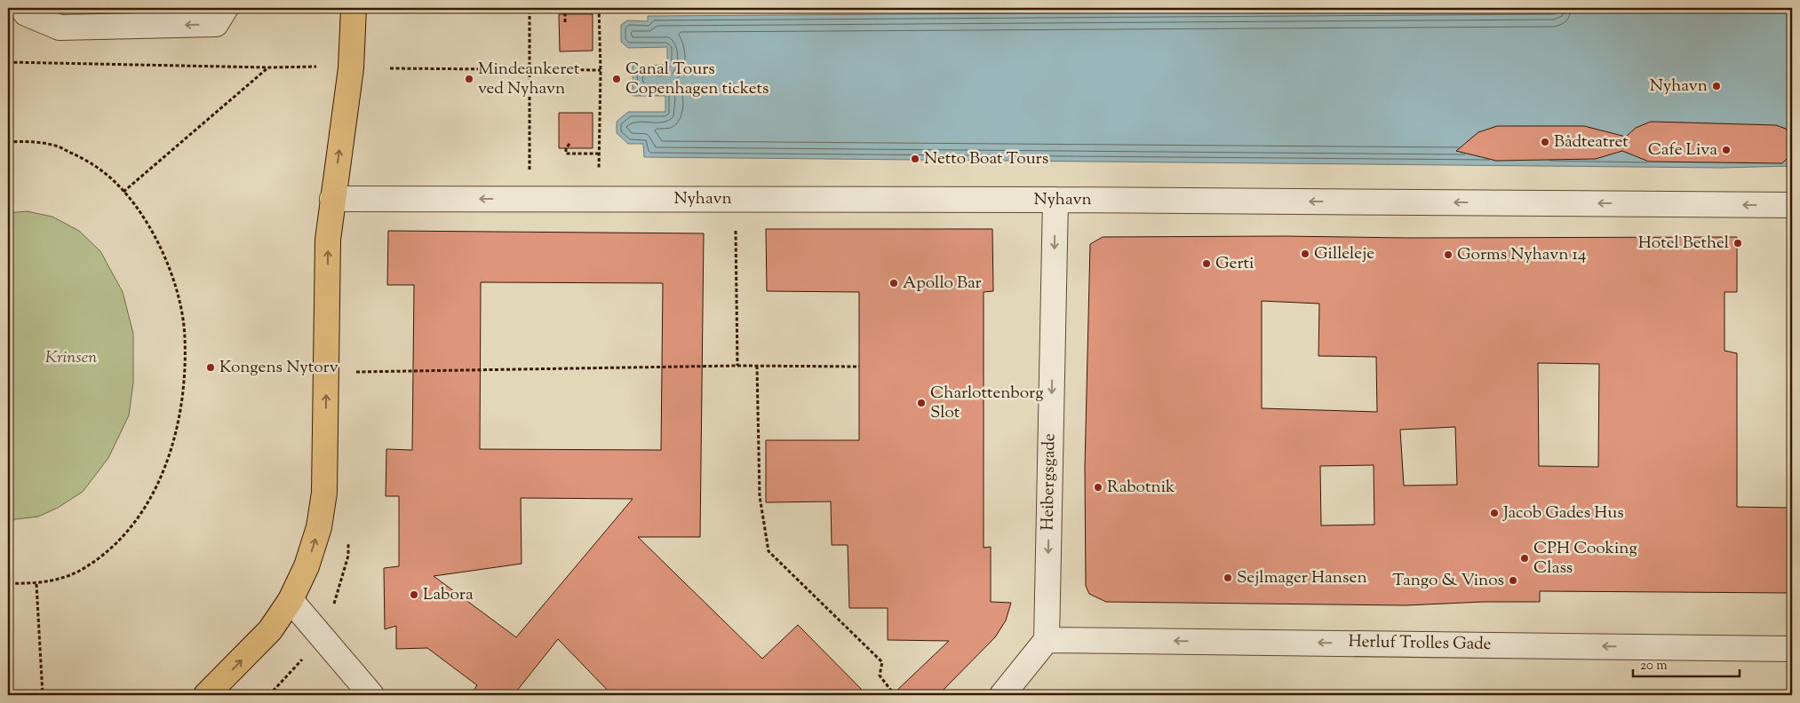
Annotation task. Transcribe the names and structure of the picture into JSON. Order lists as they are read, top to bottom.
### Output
{
  "streets": {
    "street": ["Nyhavn", "Heibergsgade", "Herluf Trolles Gade"]
  },
  "crossings": [
    ["Nyhavn", "Heibergsgade"],
    ["Heibergsgade", "Herluf Trolles Gade"]
  ],
  "one_way": ["Nyhavn", "Heibergsgade", "Herluf Trolles Gade"],
  "parks": ["Krinsen"],
  "places": [
    "Mindeankeret ved Nyhavn",
    "Canal Tours Copenhagen tickets",
    "Nyhavn",
    "Bådteatret",
    "Cafe Liva",
    "Netto Boat Tours",
    "Hotel Bethel",
    "Gilleleje",
    "Gorms Nyhavn 14",
    "Gerti",
    "Apollo Bar",
    "Kongens Nytorv",
    "Charlottenborg Slot",
    "Rabotnik",
    "Jacob Gades Hus",
    "CPH Cooking Class",
    "Sejlmager Hansen",
    "Tango & Vinos",
    "Labora"
  ],
  "scale_bar": "20 m"
}
